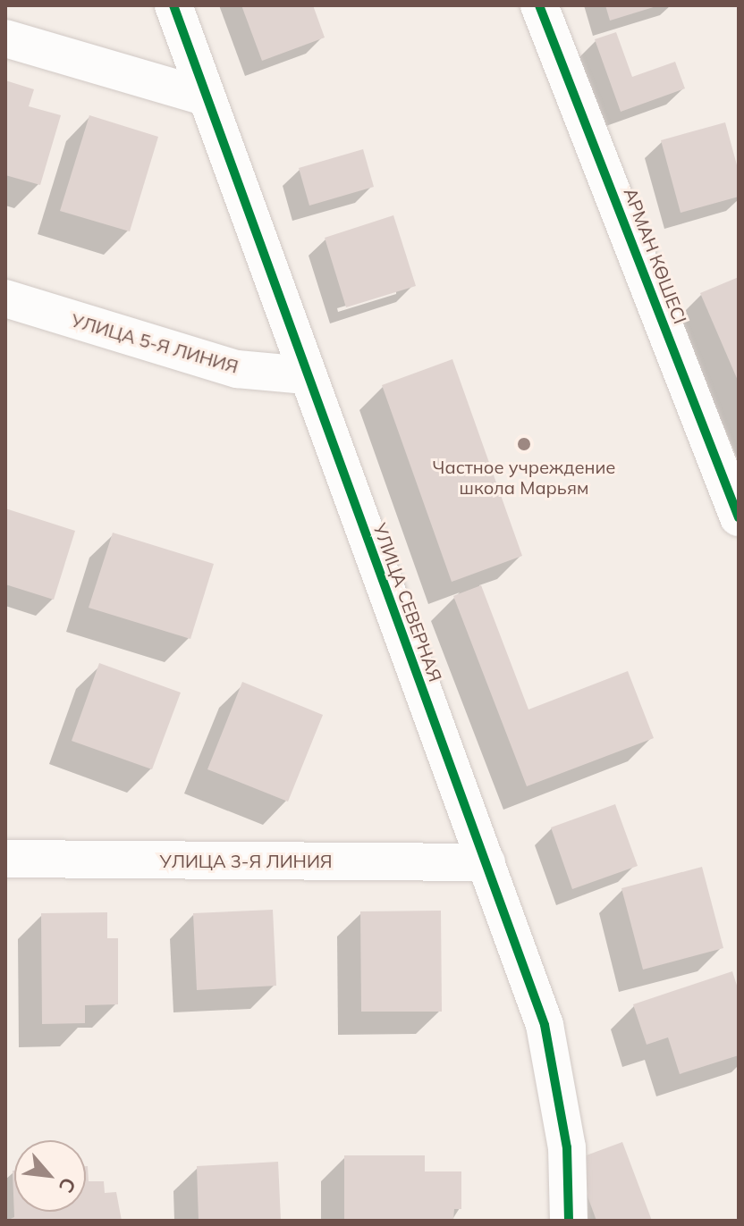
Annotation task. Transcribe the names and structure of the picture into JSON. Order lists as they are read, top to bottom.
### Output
{
  "streets": {
    "street": [
      "АРМАН КӨШЕСІ",
      "УЛИЦА 5-Я ЛИНИЯ",
      "УЛИЦА СЕВЕРНАЯ",
      "УЛИЦА 3-Я ЛИНИЯ"
    ]
  },
  "crossings": [
    ["УЛИЦА 5-Я ЛИНИЯ", "УЛИЦА СЕВЕРНАЯ"],
    ["УЛИЦА СЕВЕРНАЯ", "УЛИЦА 3-Я ЛИНИЯ"]
  ],
  "places": ["Частное учреждение школа Марьям"],
  "north": "bottom right"
}
